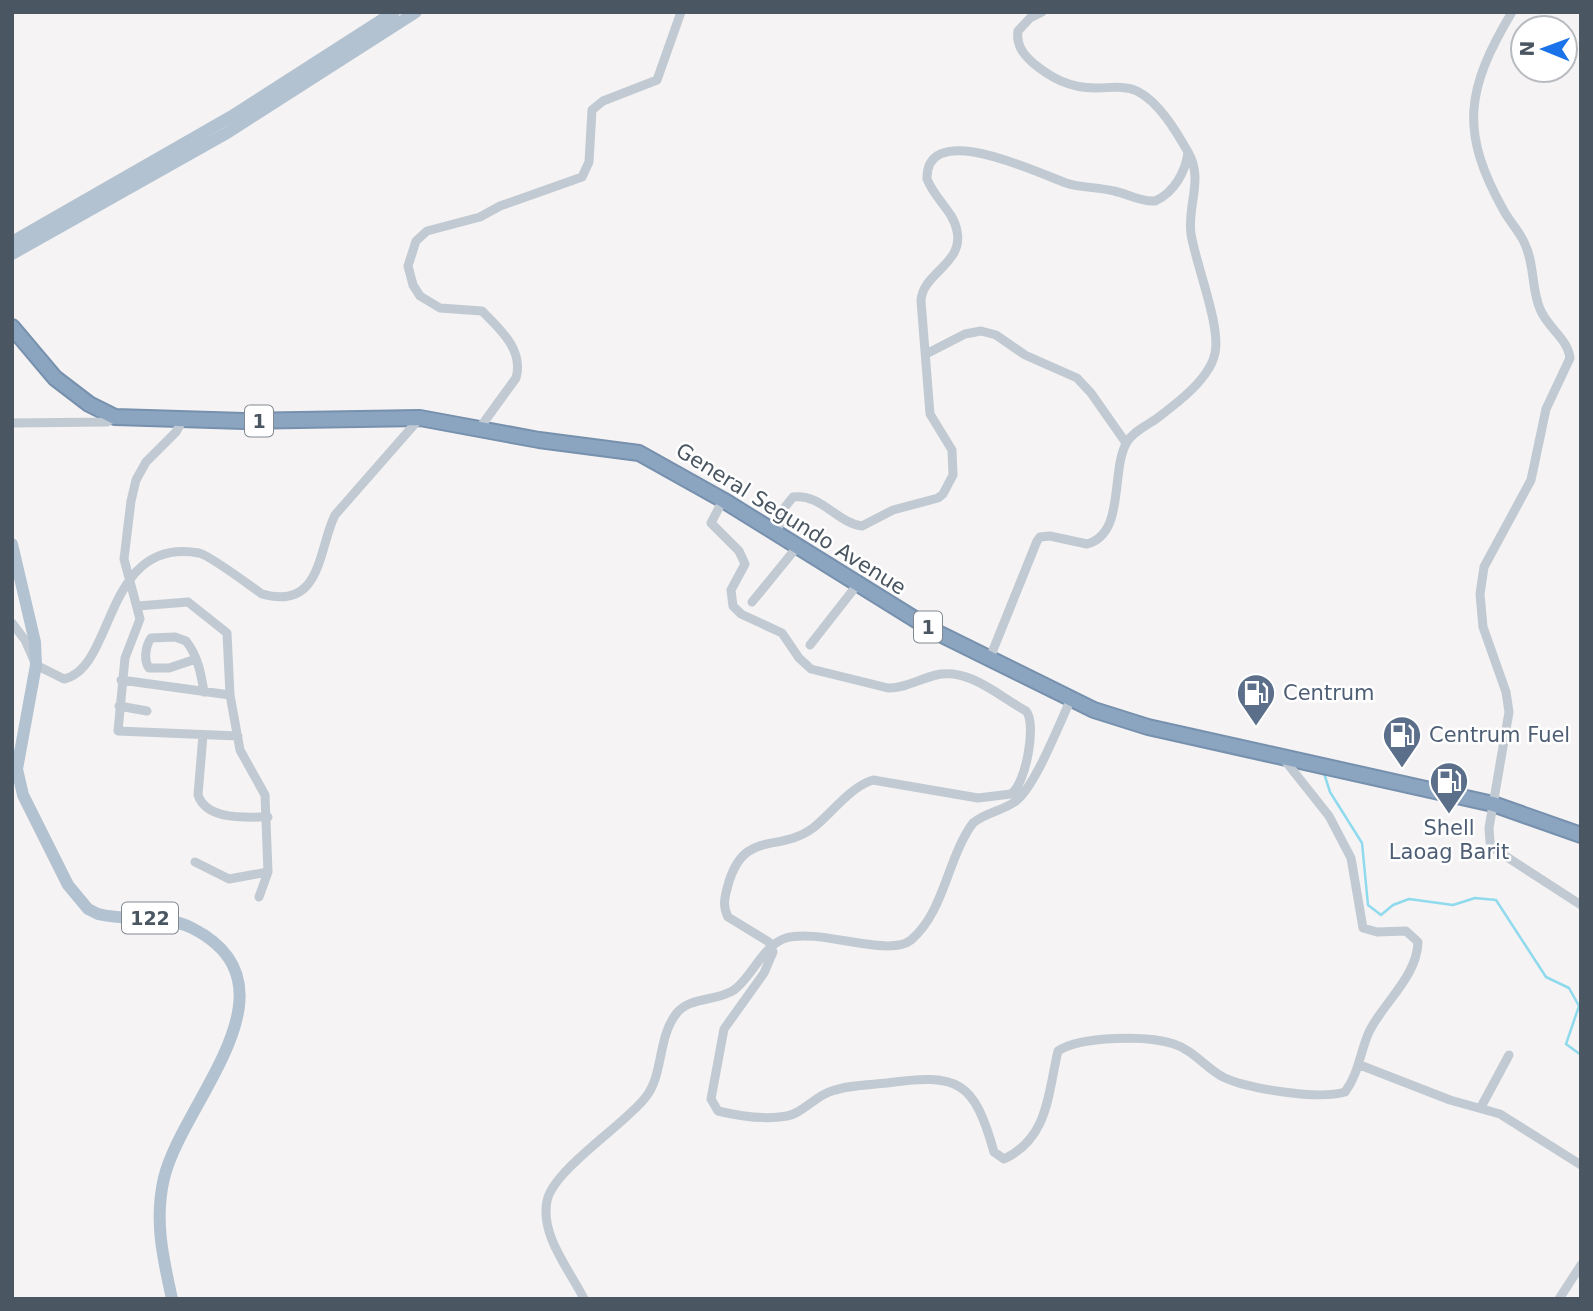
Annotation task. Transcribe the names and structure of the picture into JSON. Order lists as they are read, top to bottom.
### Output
{
  "streets": {
    "highway": ["1", "General Segundo Avenue"],
    "main road": ["122"]
  },
  "crossings": [
    ["1", "General Segundo Avenue"]
  ],
  "places": {
    "fuel station": ["Centrum", "Centrum Fuel", "Shell Laoag Barit"]
  },
  "north": "left"
}
